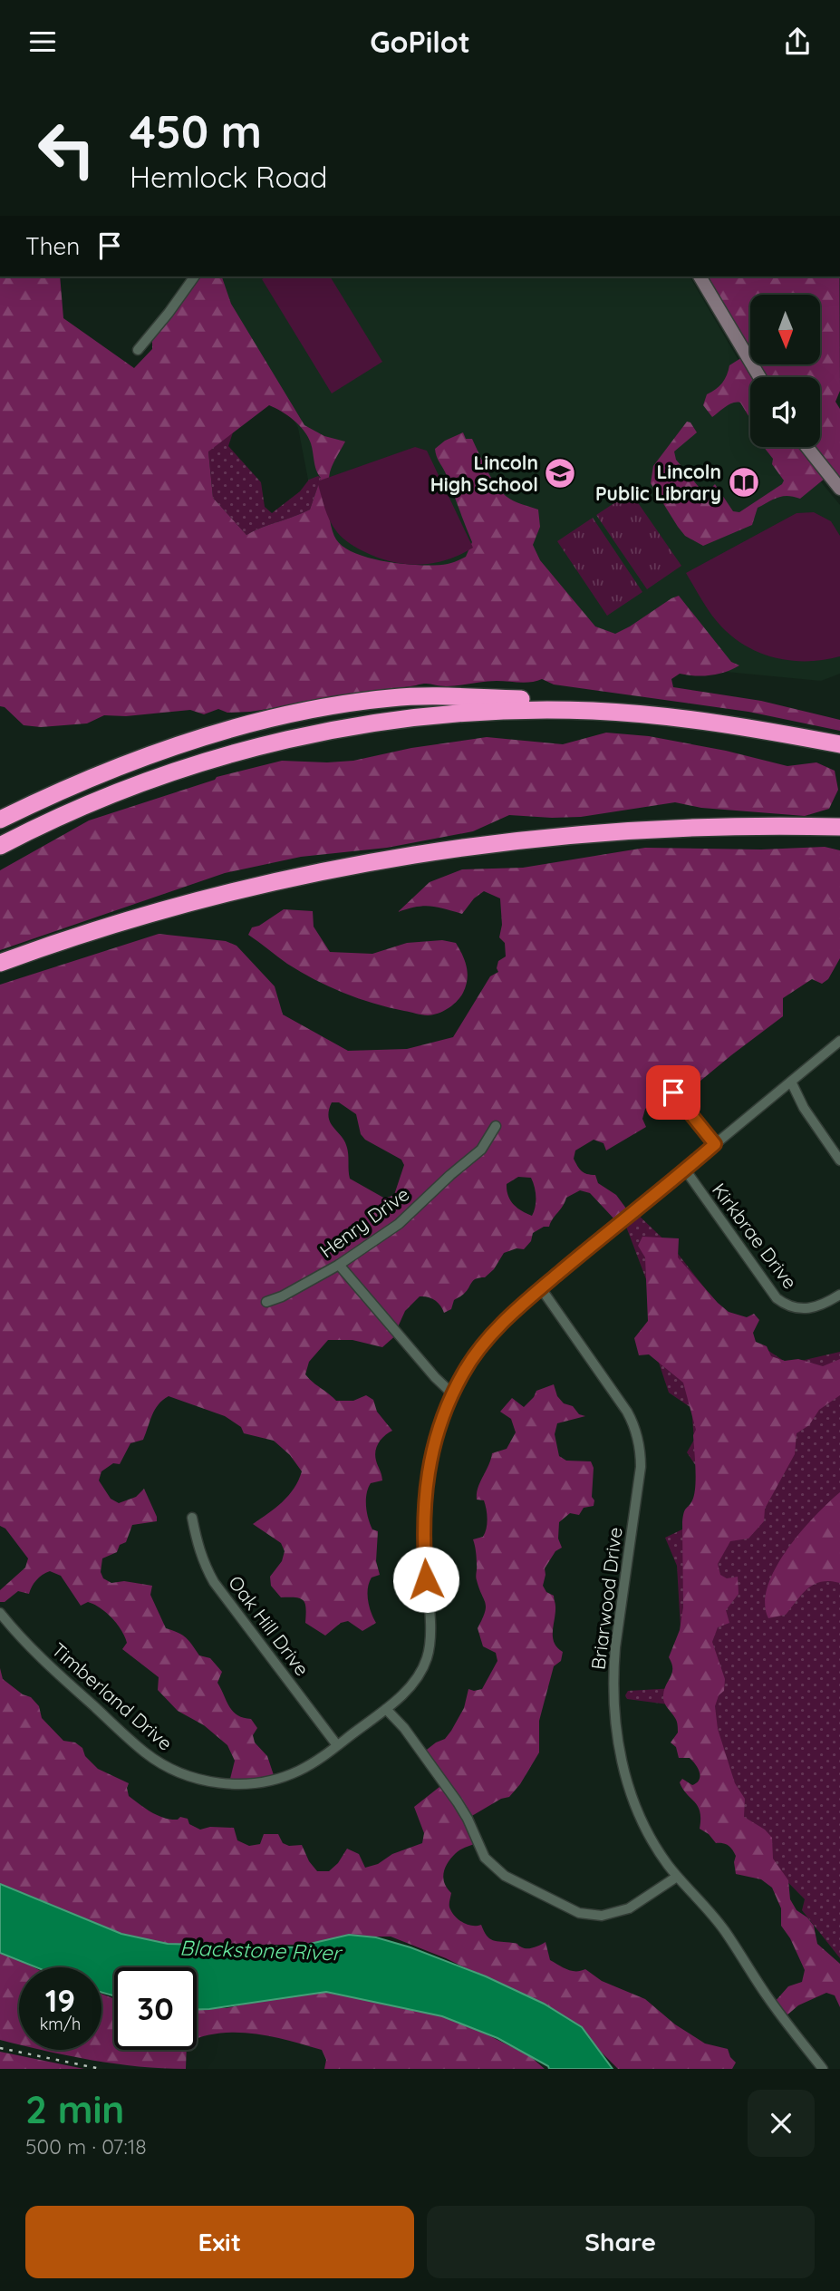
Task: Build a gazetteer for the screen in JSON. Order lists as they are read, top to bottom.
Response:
{
  "streets": {
    "street": [
      "Henry Drive",
      "Kirkbrae Drive",
      "Briarwood Drive",
      "Oak Hill Drive",
      "Timberland Drive"
    ]
  },
  "crossings": [
    ["Kirkbrae Drive", "Timberland Drive"],
    ["Briarwood Drive", "Timberland Drive"],
    ["Oak Hill Drive", "Timberland Drive"]
  ],
  "water": ["Blackstone River"],
  "places": {
    "school or university": ["Lincoln High School"],
    "library": ["Lincoln Public Library"]
  },
  "north": "bottom",
  "page": {
    "header": "GoPilot",
    "turn": ["450 m", "Hemlock Road"],
    "then": "Then",
    "speed": "19 km/h",
    "limit": "30",
    "heading": ["2 min", "500 m · 07:18"],
    "buttons": ["Exit", "Share"]
  }
}
